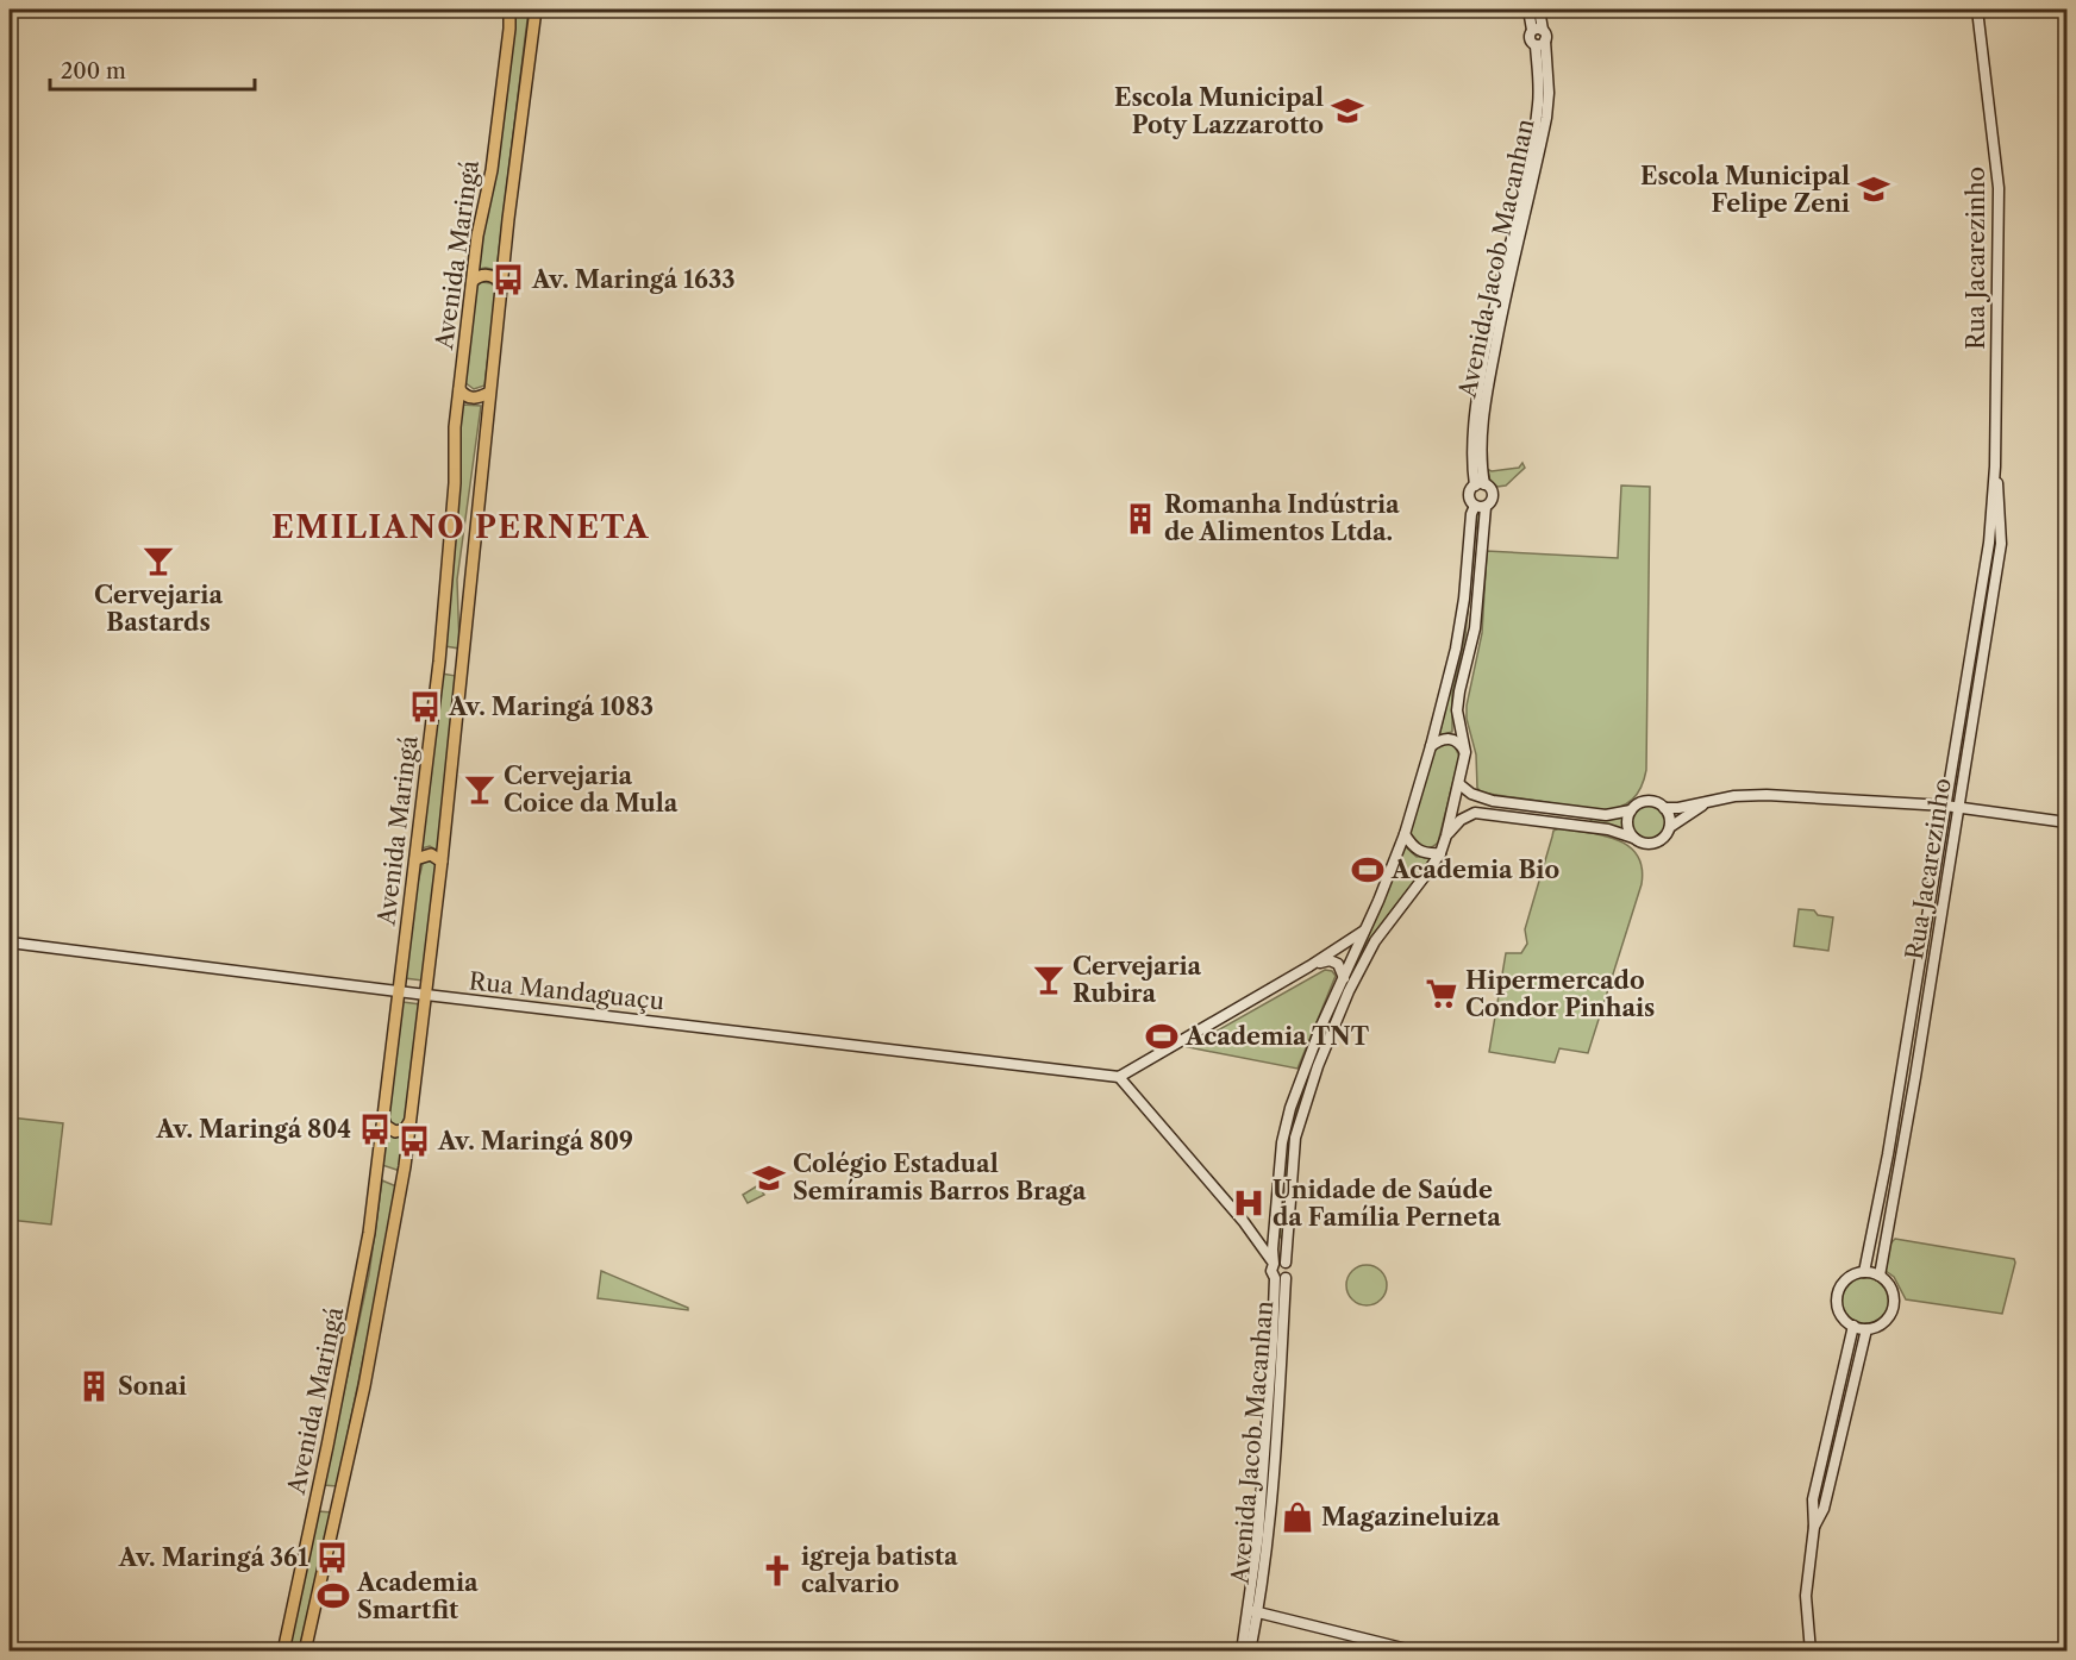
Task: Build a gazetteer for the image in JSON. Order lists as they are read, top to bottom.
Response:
{
  "streets": {
    "main road": ["Avenida Maringá"],
    "street": ["Avenida Jacob Macanhan", "Rua Jacarezinho", "Rua Mandaguaçu"]
  },
  "crossings": [
    ["Avenida Maringá", "Rua Mandaguaçu"]
  ],
  "districts": ["EMILIANO PERNETA"],
  "places": {
    "school or university": ["Escola Municipal Poty Lazzarotto", "Escola Municipal Felipe Zeni", "Colégio Estadual Semíramis Barros Braga"],
    "bus stop": [
      "Av. Maringá 1633",
      "Av. Maringá 1083",
      "Av. Maringá 804",
      "Av. Maringá 809",
      "Av. Maringá 361"
    ],
    "building": ["Romanha Indústria de Alimentos Ltda.", "Sonai"],
    "bar": ["Cervejaria Bastards", "Cervejaria Coice da Mula", "Cervejaria Rubira"],
    "sports": ["Academia Bio", "Academia TNT", "Academia Smartfit"],
    "supermarket": ["Hipermercado Condor Pinhais"],
    "hospital": ["Unidade de Saúde da Família Perneta"],
    "shop": ["Magazineluiza"],
    "church": ["igreja batista calvario"]
  },
  "scale_bar": "200 m"
}
